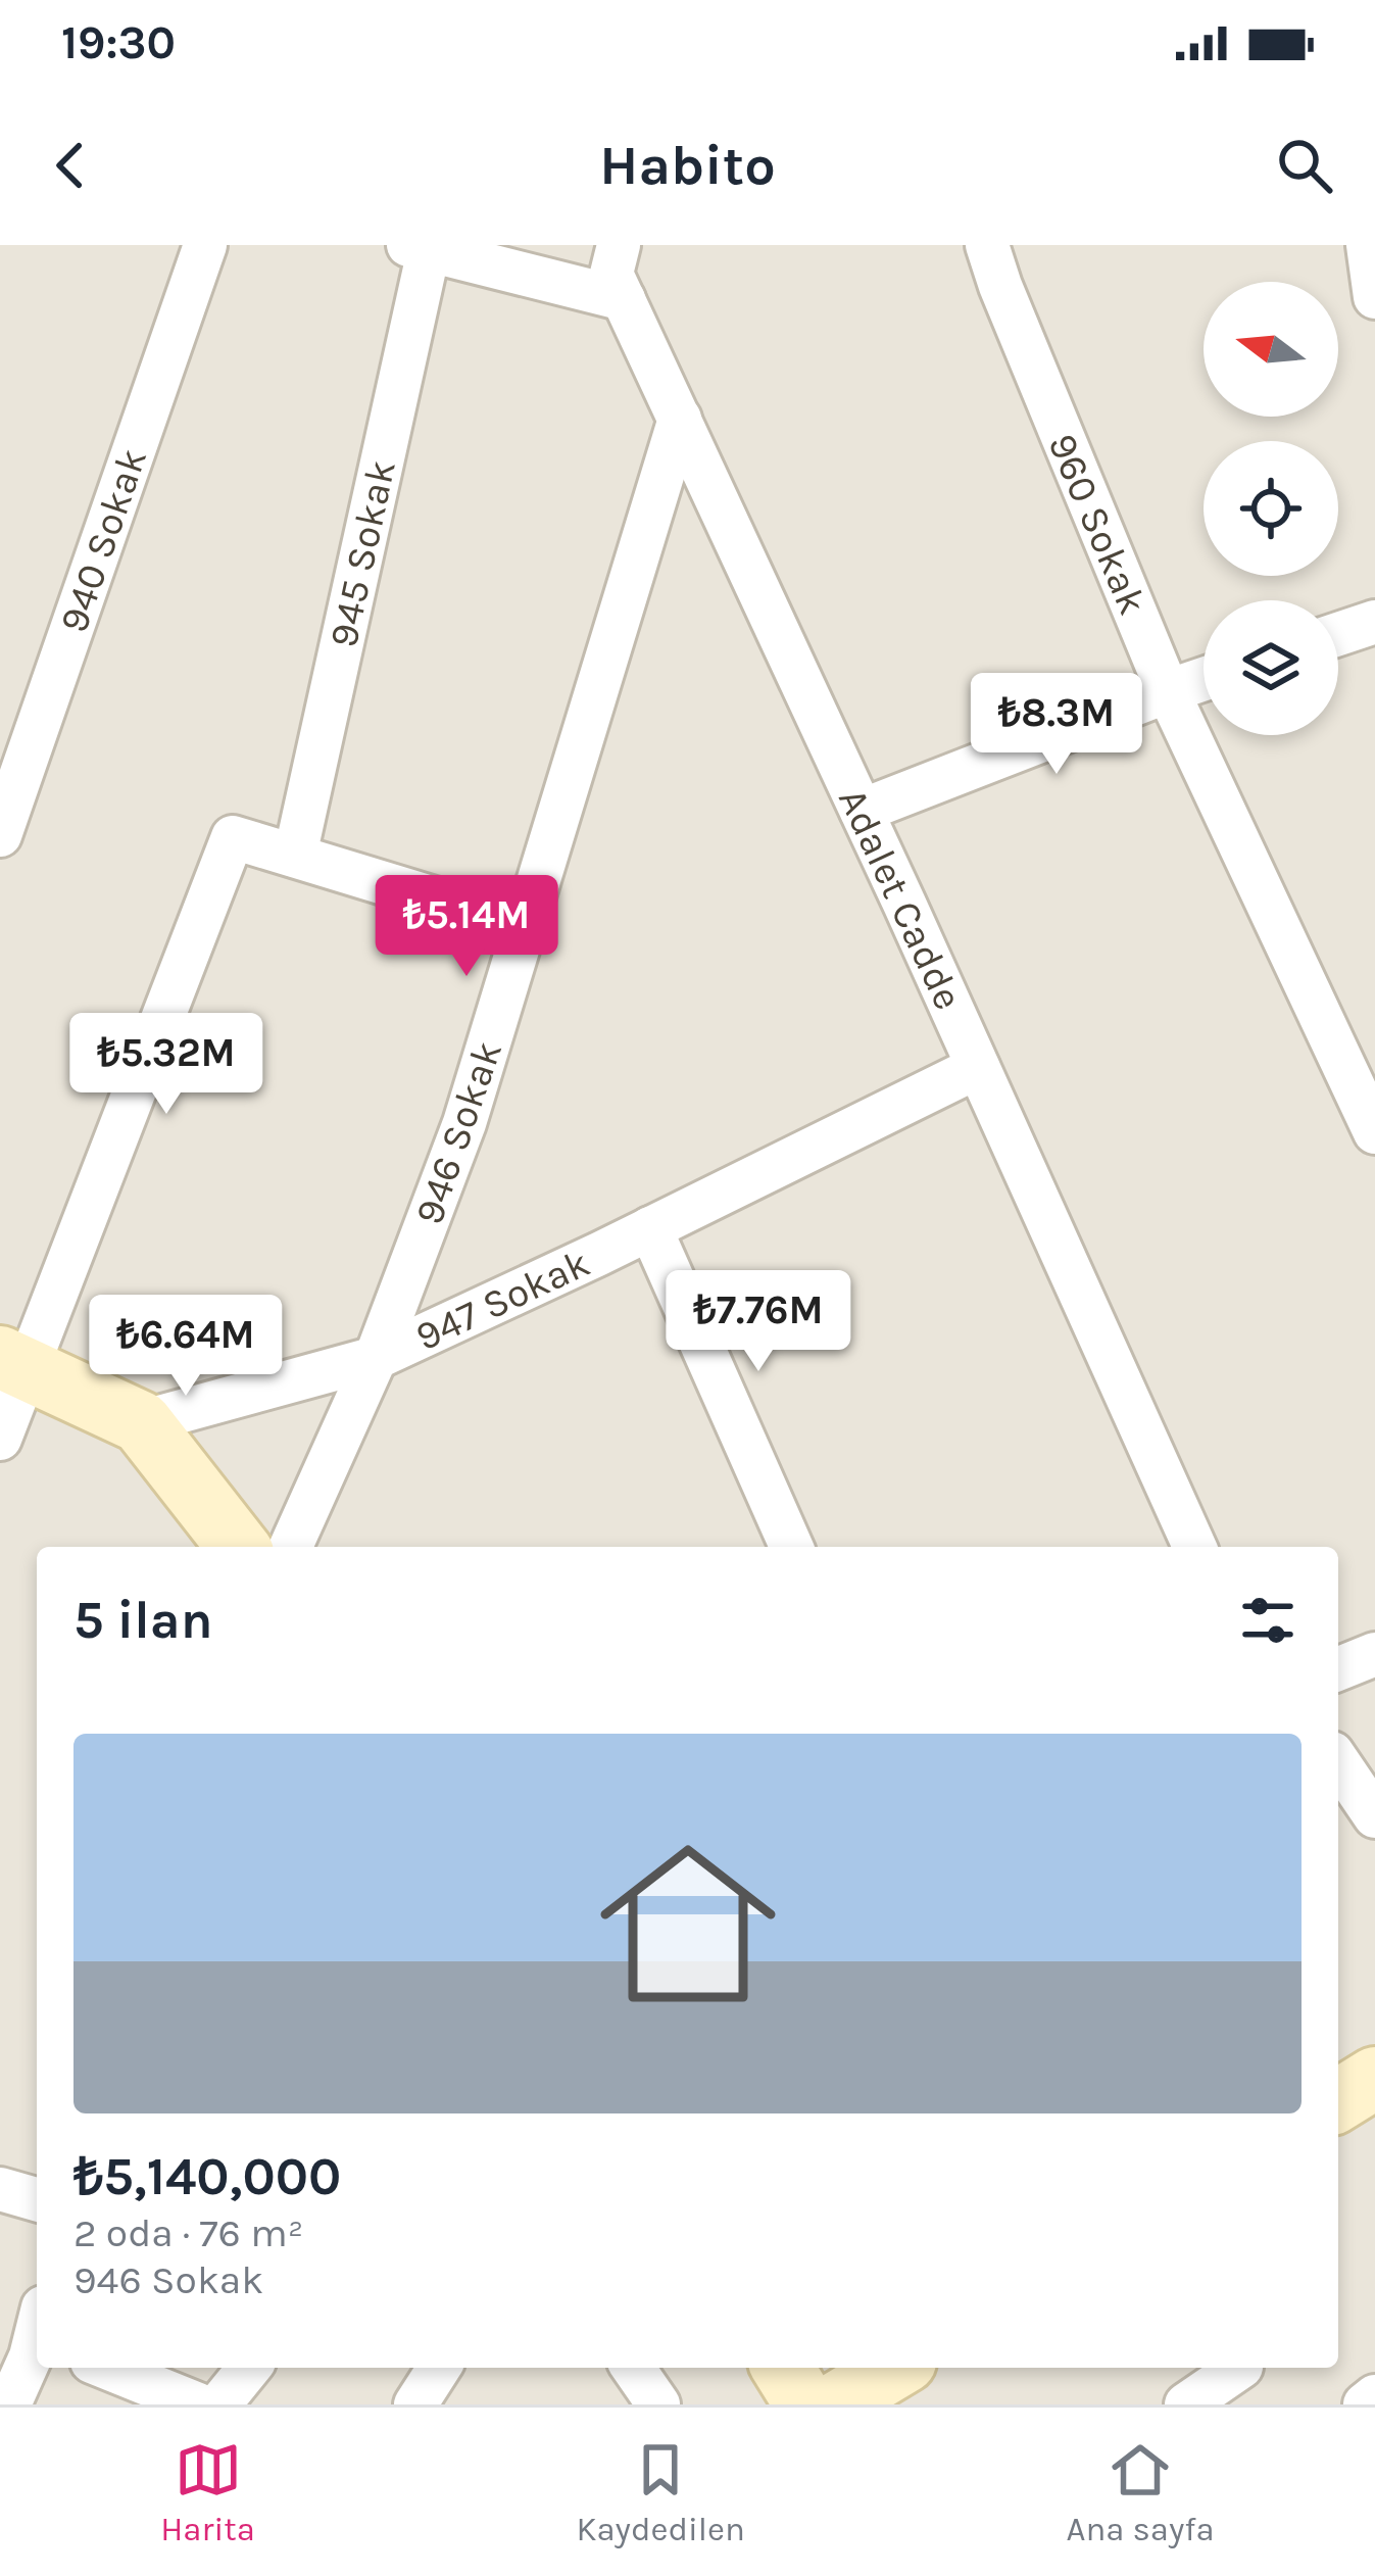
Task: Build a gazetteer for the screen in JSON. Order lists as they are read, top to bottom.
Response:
{
  "streets": {
    "street": [
      "960 Sokak",
      "940 Sokak",
      "945 Sokak",
      "Adalet Cadde",
      "946 Sokak",
      "947 Sokak"
    ]
  },
  "crossings": [
    ["Adalet Cadde", "946 Sokak"],
    ["Adalet Cadde", "947 Sokak"],
    ["946 Sokak", "947 Sokak"]
  ],
  "north": "left",
  "page": {
    "status": "19:30",
    "header": "Habito",
    "price": [
      "₺8.3M",
      "₺5.14M",
      "₺5.32M",
      "₺7.76M",
      "₺6.64M"
    ],
    "heading": "5 ilan",
    "list": [
      {
        "name": "₺5,140,000",
        "note": "2 oda · 76 m² · 946 Sokak"
      }
    ],
    "tabs": ["Harita", "Kaydedilen", "Ana sayfa"]
  }
}
